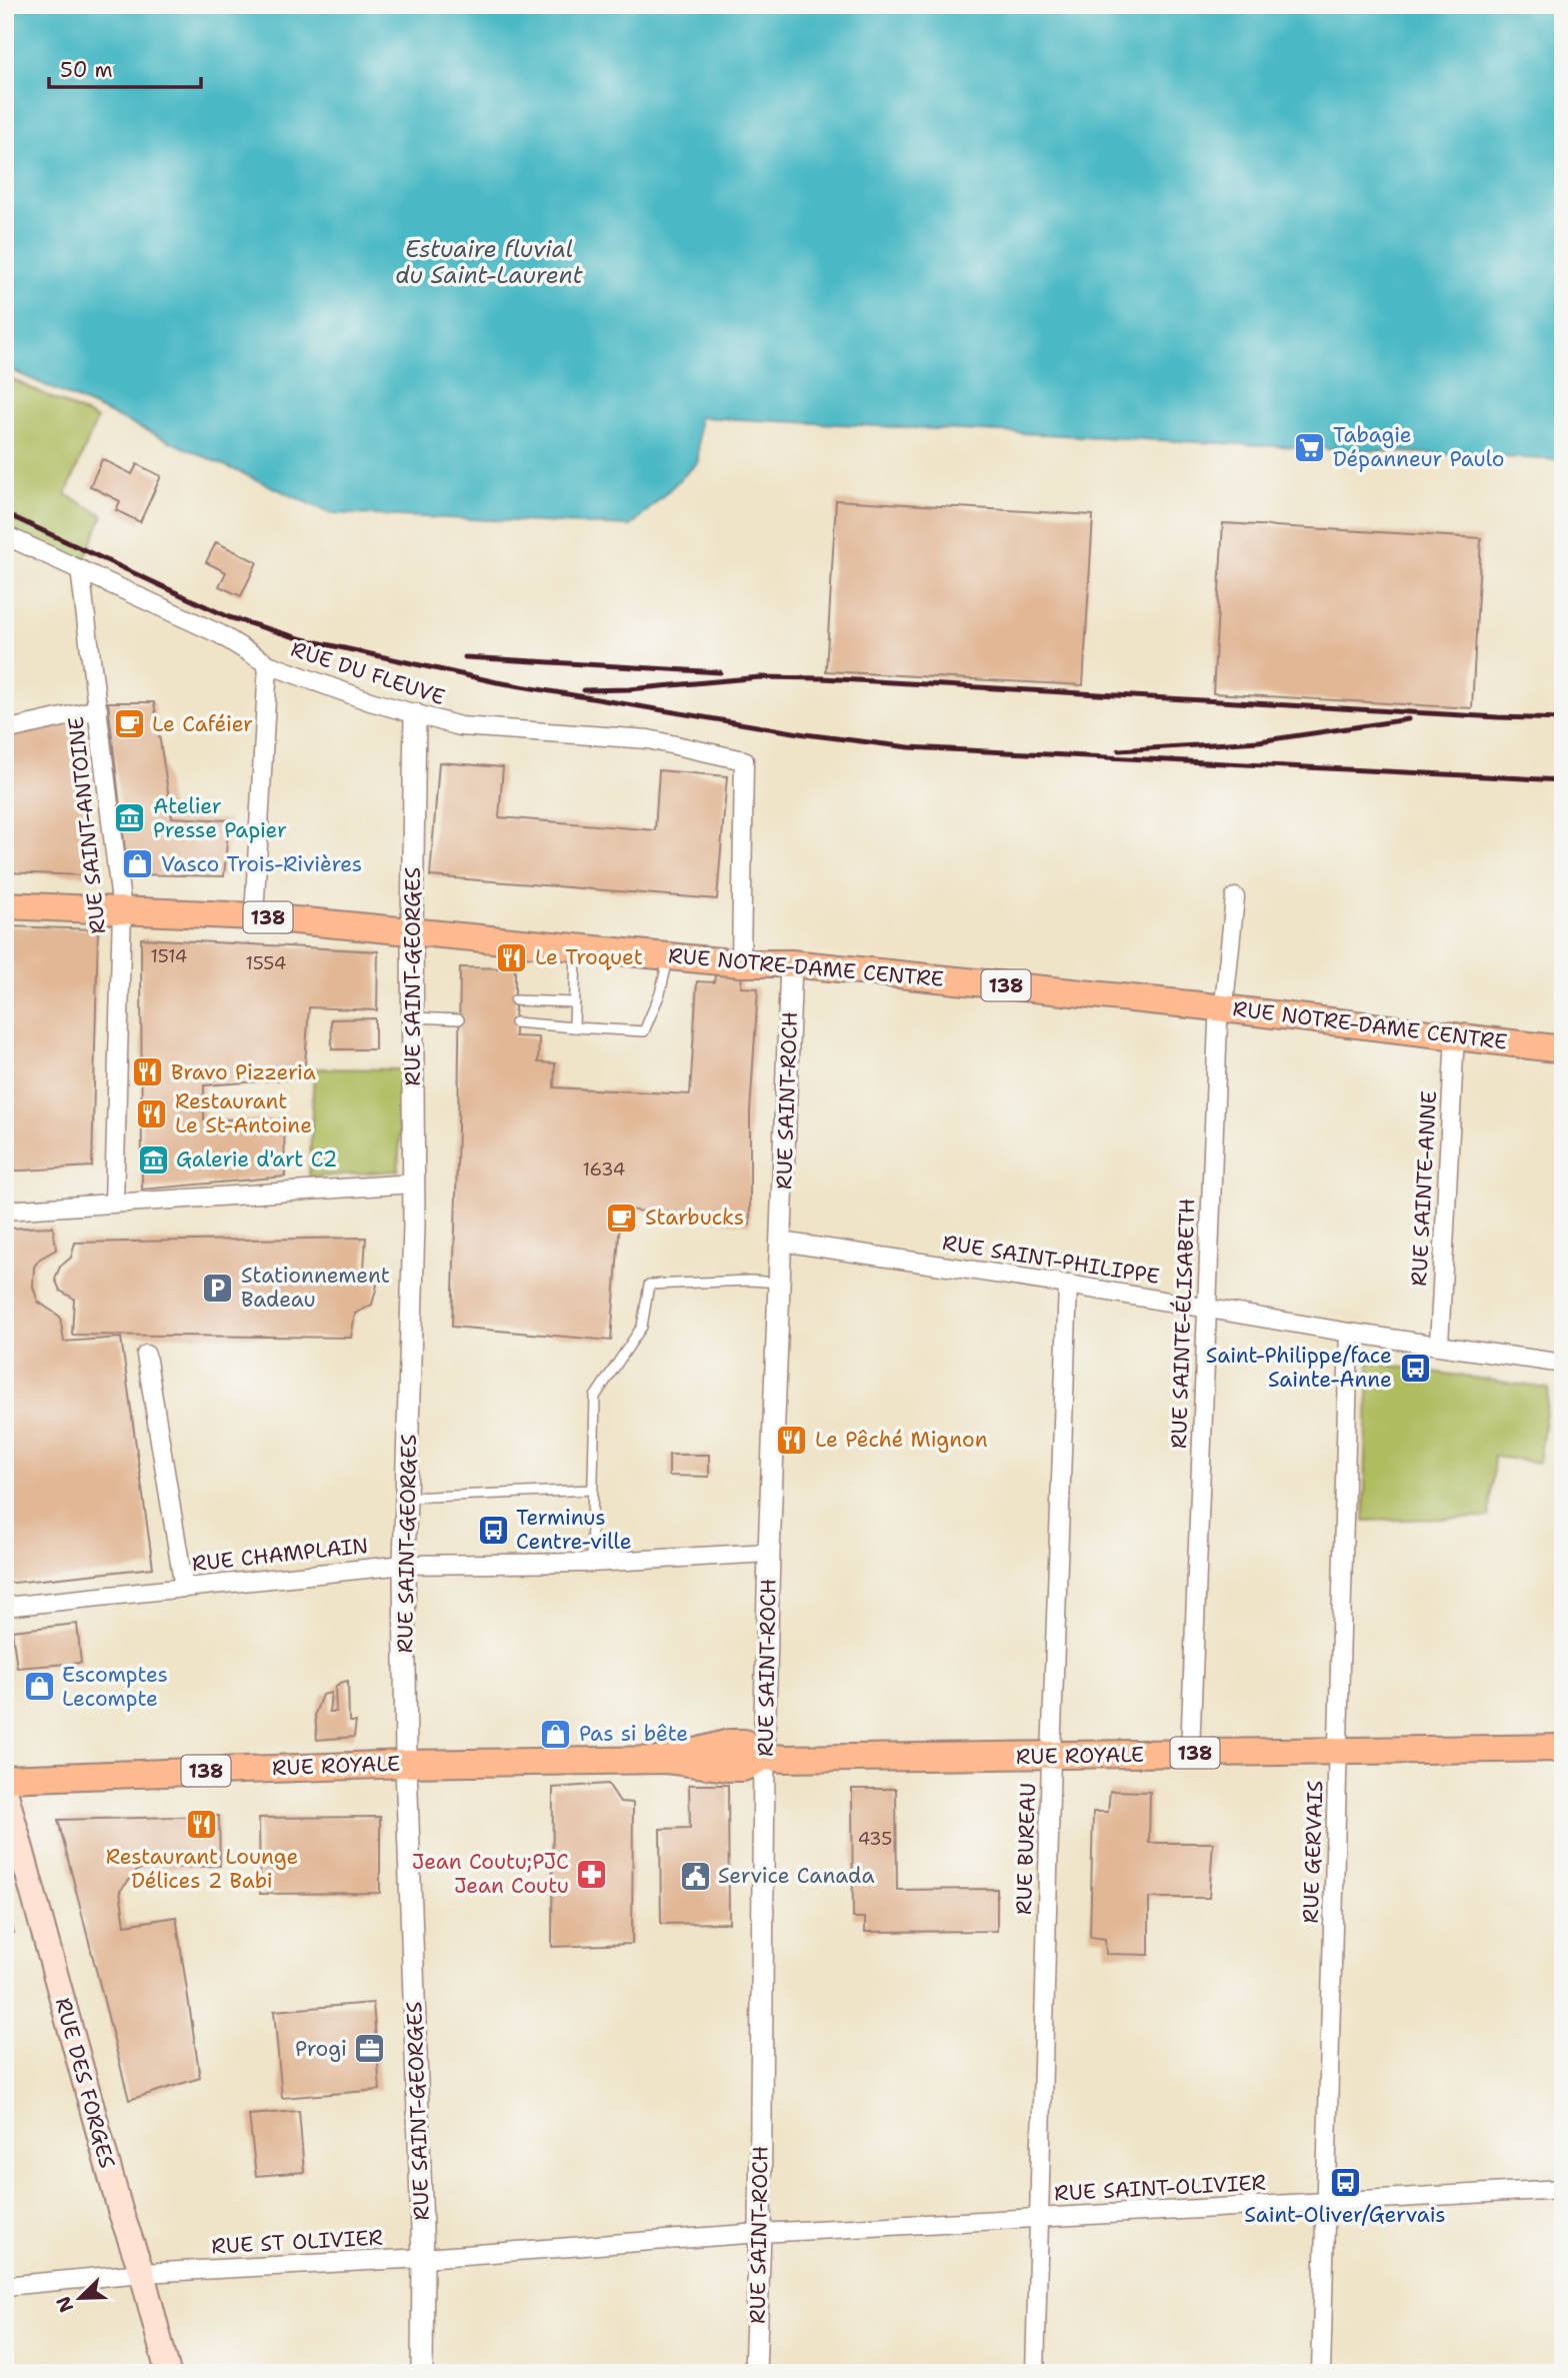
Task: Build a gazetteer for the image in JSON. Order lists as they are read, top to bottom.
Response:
{
  "streets": {
    "main road": [
      "138",
      "RUE NOTRE-DAME CENTRE",
      "RUE ROYALE",
      "RUE DES FORGES"
    ],
    "street": [
      "RUE DU FLEUVE",
      "RUE SAINT-ANTOINE",
      "RUE SAINT-GEORGES",
      "RUE SAINT-ROCH",
      "RUE SAINTE-ANNE",
      "RUE SAINT-PHILIPPE",
      "RUE SAINTE-ÉLISABETH",
      "RUE CHAMPLAIN",
      "RUE BUREAU",
      "RUE GERVAIS",
      "RUE SAINT-OLIVIER",
      "RUE ST OLIVIER"
    ]
  },
  "crossings": [
    ["RUE DU FLEUVE", "RUE SAINT-ANTOINE"],
    ["RUE DU FLEUVE", "RUE NOTRE-DAME CENTRE"],
    ["RUE DU FLEUVE", "RUE SAINT-GEORGES"],
    ["RUE SAINT-ANTOINE", "RUE NOTRE-DAME CENTRE"],
    ["RUE NOTRE-DAME CENTRE", "RUE SAINT-GEORGES"],
    ["RUE NOTRE-DAME CENTRE", "RUE SAINT-ROCH"],
    ["RUE NOTRE-DAME CENTRE", "RUE SAINTE-ANNE"],
    ["RUE NOTRE-DAME CENTRE", "RUE SAINTE-ÉLISABETH"],
    ["RUE SAINT-GEORGES", "RUE CHAMPLAIN"],
    ["RUE SAINT-GEORGES", "RUE ROYALE"],
    ["RUE SAINT-GEORGES", "RUE ST OLIVIER"],
    ["RUE SAINT-ROCH", "RUE SAINT-PHILIPPE"],
    ["RUE SAINT-ROCH", "RUE CHAMPLAIN"],
    ["RUE SAINT-ROCH", "RUE ROYALE"],
    ["RUE SAINT-ROCH", "RUE SAINT-OLIVIER"],
    ["RUE SAINT-ROCH", "RUE ST OLIVIER"],
    ["RUE SAINTE-ANNE", "RUE SAINT-PHILIPPE"],
    ["RUE SAINT-PHILIPPE", "RUE SAINTE-ÉLISABETH"],
    ["RUE SAINT-PHILIPPE", "RUE BUREAU"],
    ["RUE SAINT-PHILIPPE", "RUE GERVAIS"],
    ["RUE SAINTE-ÉLISABETH", "RUE ROYALE"],
    ["RUE ROYALE", "RUE BUREAU"],
    ["RUE ROYALE", "RUE GERVAIS"],
    ["RUE BUREAU", "RUE SAINT-OLIVIER"],
    ["RUE GERVAIS", "RUE SAINT-OLIVIER"],
    ["RUE DES FORGES", "RUE ST OLIVIER"],
    ["RUE SAINT-OLIVIER", "RUE ST OLIVIER"]
  ],
  "water": ["Estuaire fluvial du Saint-Laurent"],
  "places": {
    "supermarket": ["Tabagie Dépanneur Paulo"],
    "cafe": ["Le Caféier", "Starbucks"],
    "museum": ["Atelier Presse Papier", "Galerie d'art C2"],
    "shop": ["Vasco Trois-Rivières", "Escomptes Lecompte", "Pas si bête"],
    "restaurant": [
      "Le Troquet",
      "Bravo Pizzeria",
      "Restaurant Le St-Antoine",
      "Le Pêché Mignon",
      "Restaurant Lounge Délices 2 Babi"
    ],
    "parking": ["Stationnement Badeau"],
    "bus stop": ["Saint-Philippe/face Sainte-Anne", "Terminus Centre-ville", "Saint-Oliver/Gervais"],
    "pharmacy": ["Jean Coutu;PJC Jean Coutu"],
    "public building": ["Service Canada"],
    "office": ["Progi"]
  },
  "house_numbers": [
    "1514",
    "1554",
    "1634",
    "435"
  ],
  "scale_bar": "50 m",
  "north": "bottom left"
}
